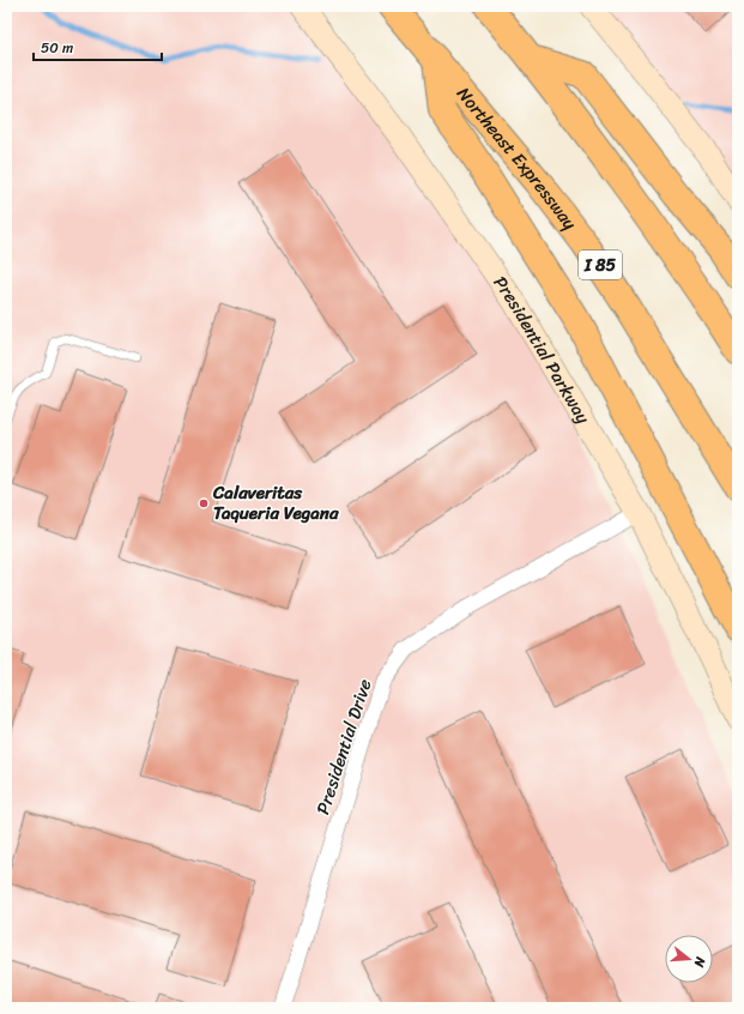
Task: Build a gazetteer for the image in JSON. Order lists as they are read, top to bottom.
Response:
{
  "streets": {
    "highway": ["Northeast Expressway", "I 85"],
    "street": ["Presidential Parkway", "Presidential Drive"]
  },
  "crossings": [
    ["Presidential Parkway", "Presidential Drive"]
  ],
  "places": ["Calaveritas Taqueria Vegana"],
  "scale_bar": "50 m",
  "north": "right"
}
